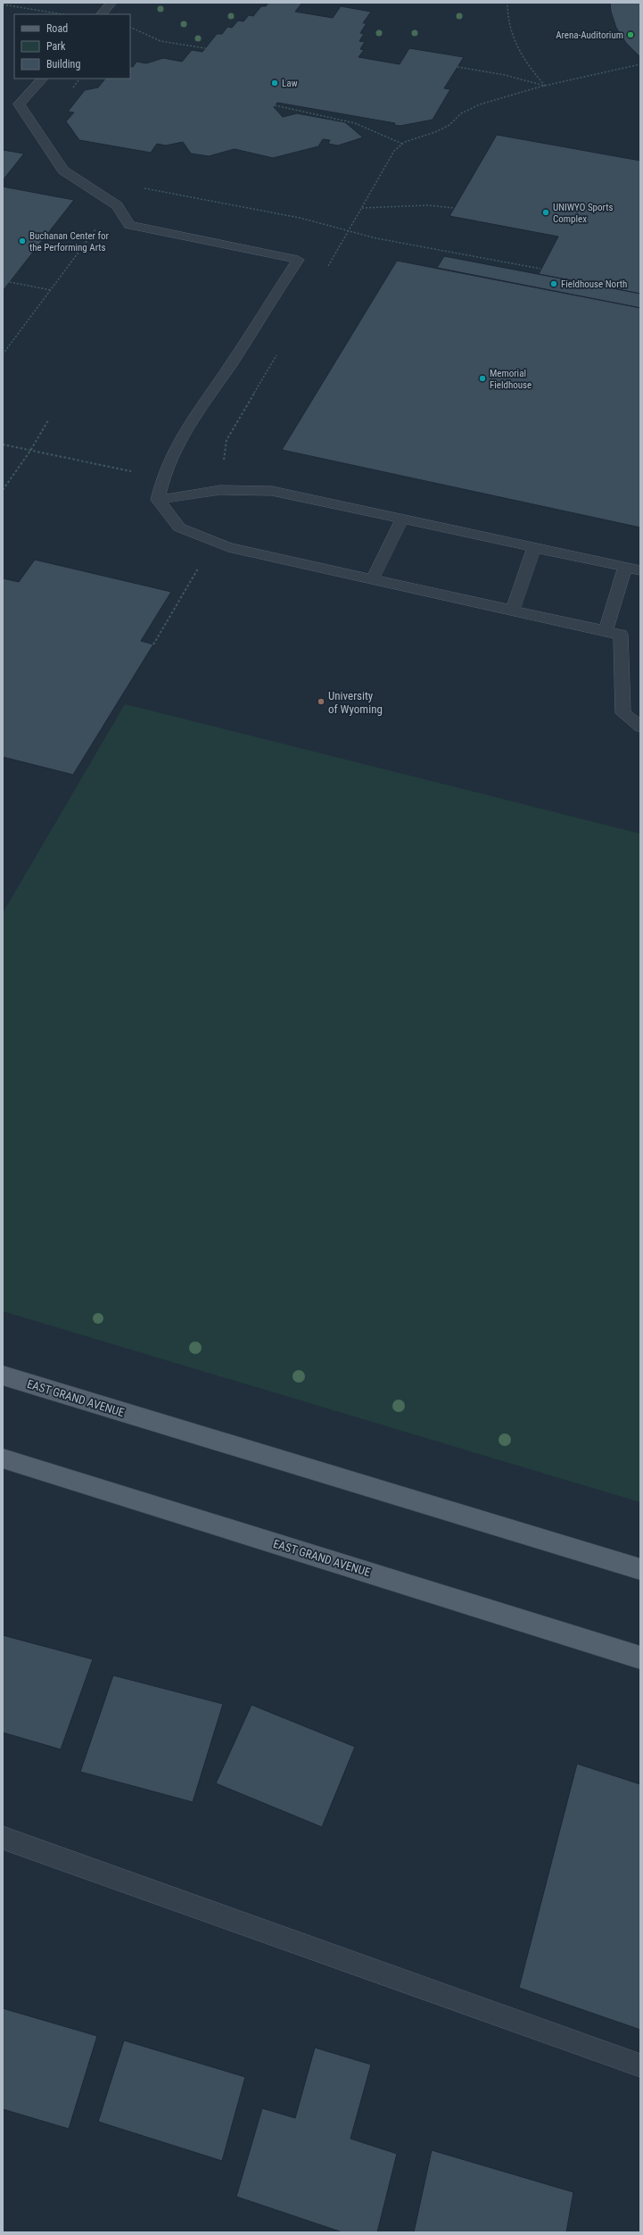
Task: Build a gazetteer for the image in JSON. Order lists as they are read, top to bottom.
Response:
{
  "streets": {
    "main road": ["EAST GRAND AVENUE"]
  },
  "places": [
    "Arena-Auditorium",
    "Law",
    "UNIWYO Sports Complex",
    "Buchanan Center for the Performing Arts",
    "Fieldhouse North",
    "Memorial Fieldhouse",
    "University of Wyoming"
  ],
  "legend": ["Road", "Park", "Building"]
}
